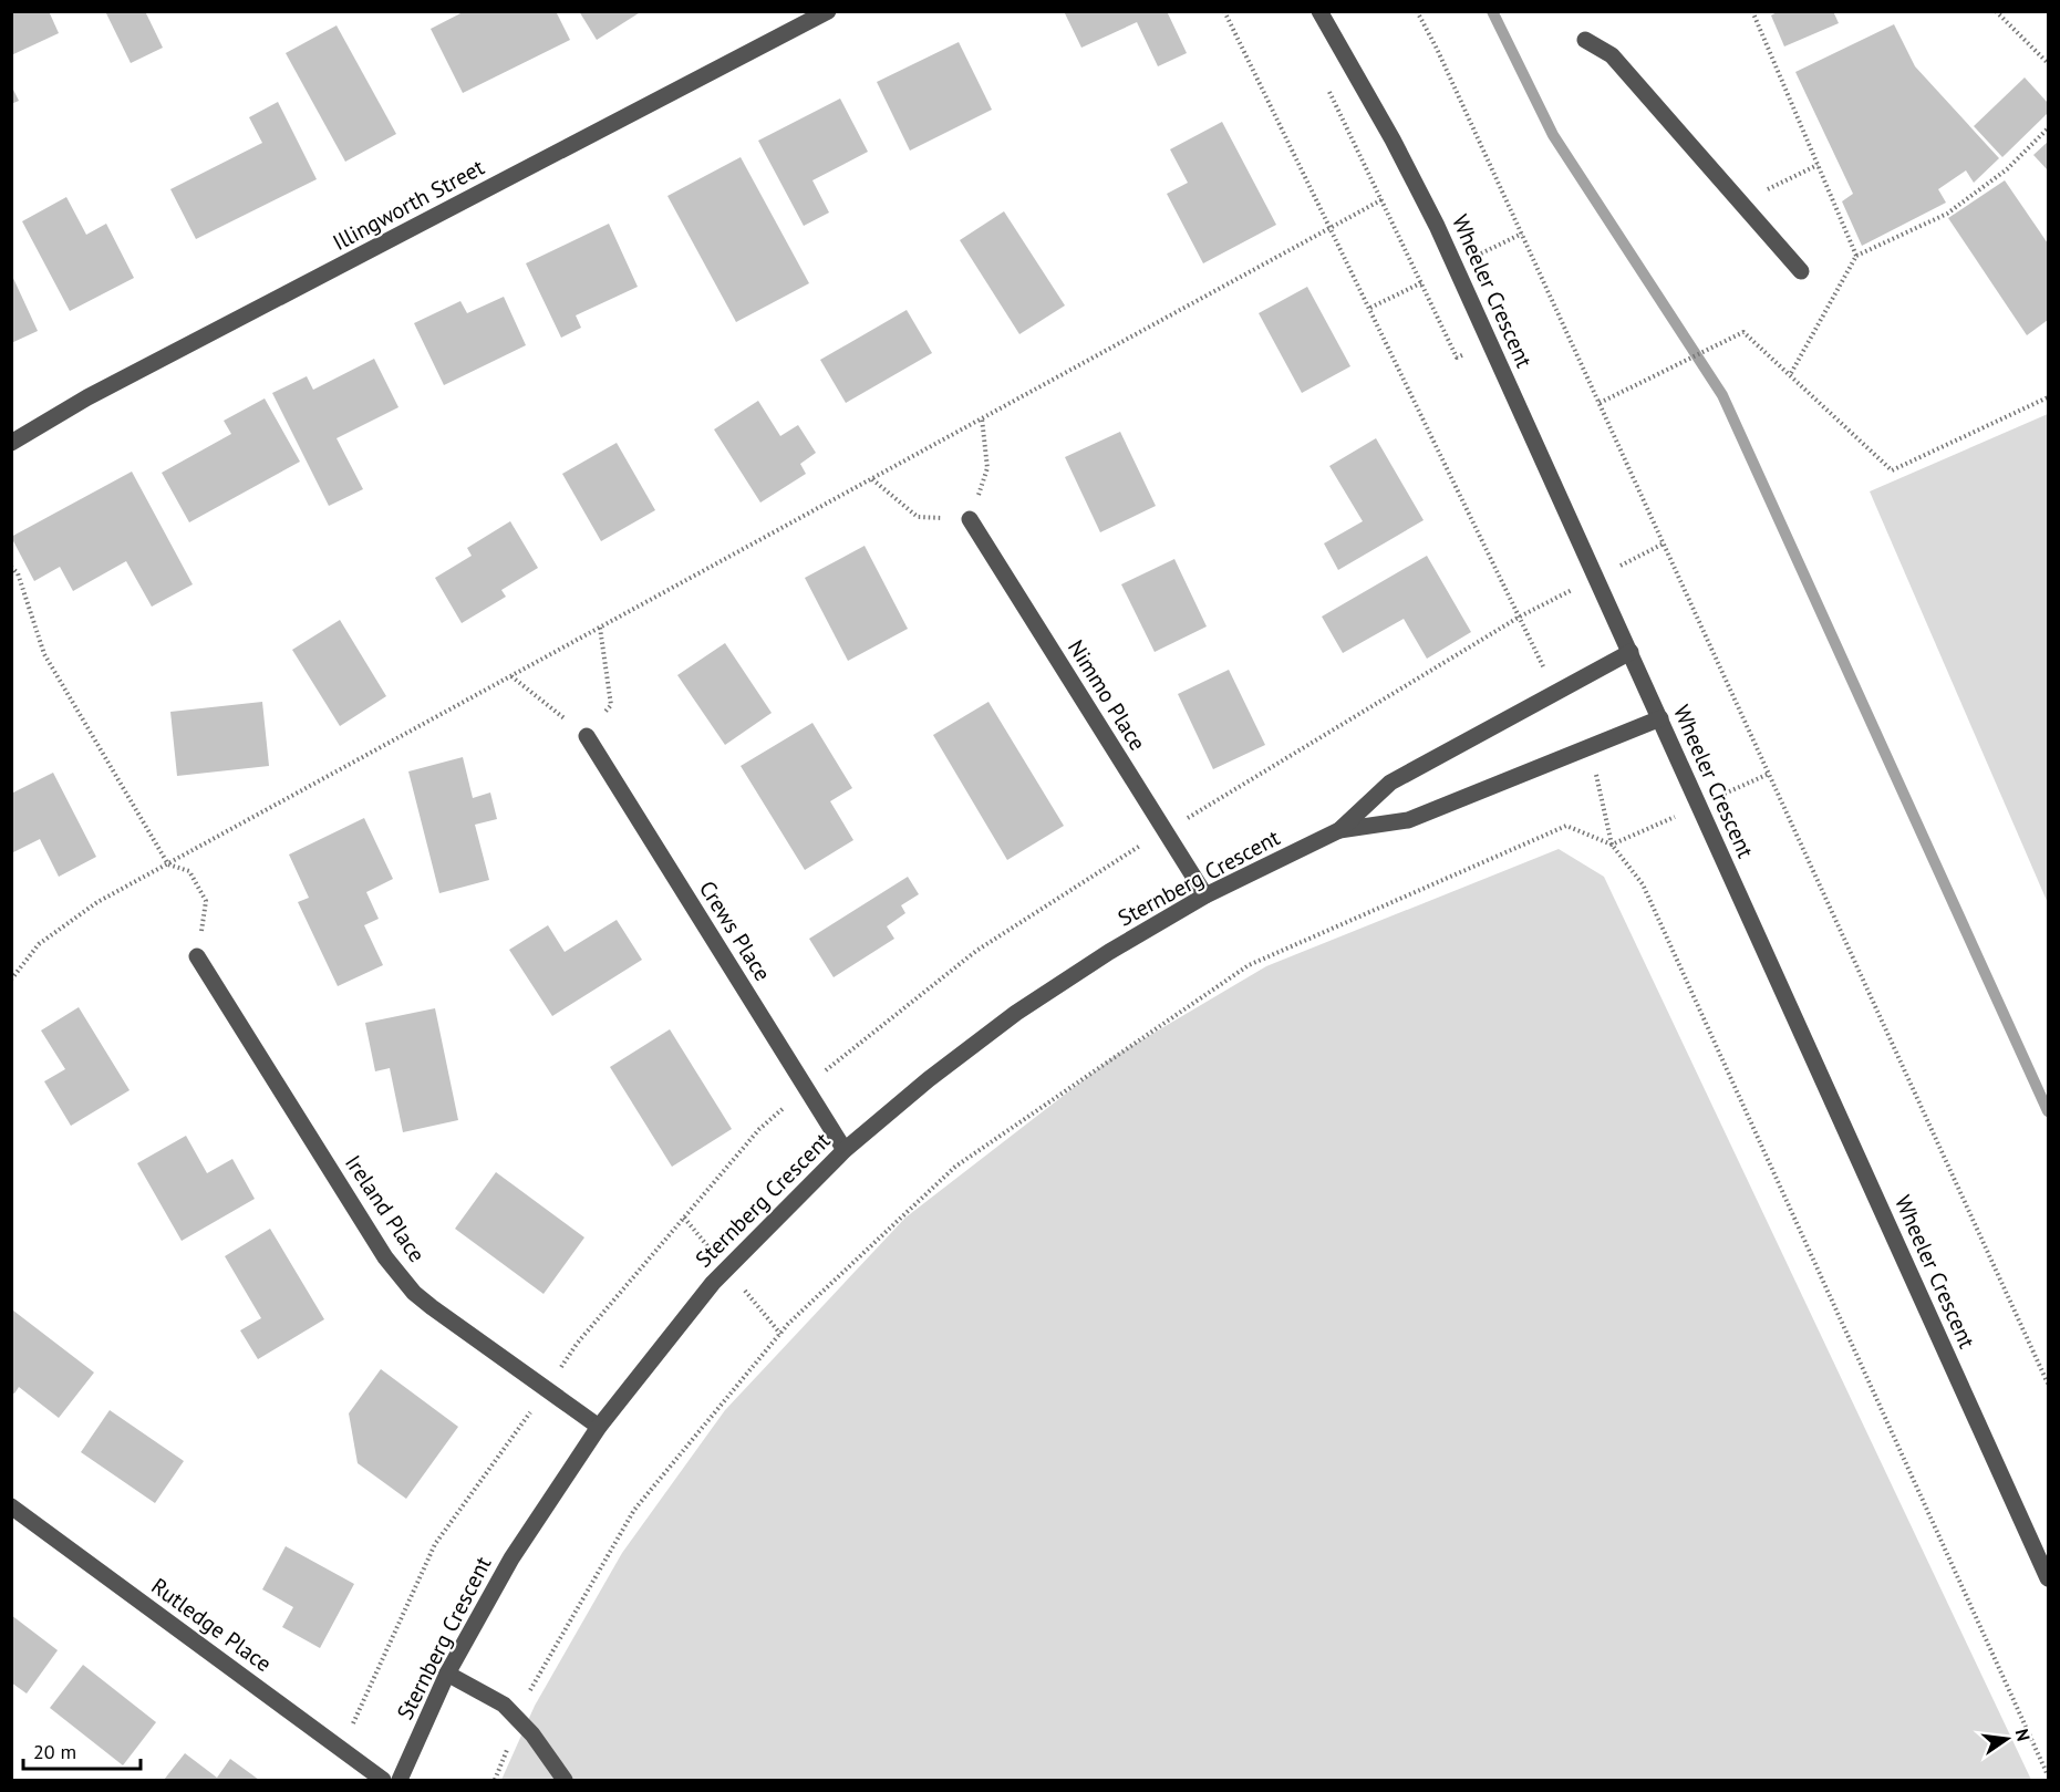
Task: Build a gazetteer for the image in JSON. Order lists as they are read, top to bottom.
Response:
{
  "streets": {
    "street": [
      "Illingworth Street",
      "Wheeler Crescent",
      "Nimmo Place",
      "Sternberg Crescent",
      "Crews Place",
      "Ireland Place",
      "Rutledge Place"
    ]
  },
  "crossings": [
    ["Wheeler Crescent", "Sternberg Crescent"],
    ["Nimmo Place", "Sternberg Crescent"],
    ["Sternberg Crescent", "Crews Place"],
    ["Sternberg Crescent", "Ireland Place"]
  ],
  "scale_bar": "20 m",
  "north": "right"
}
